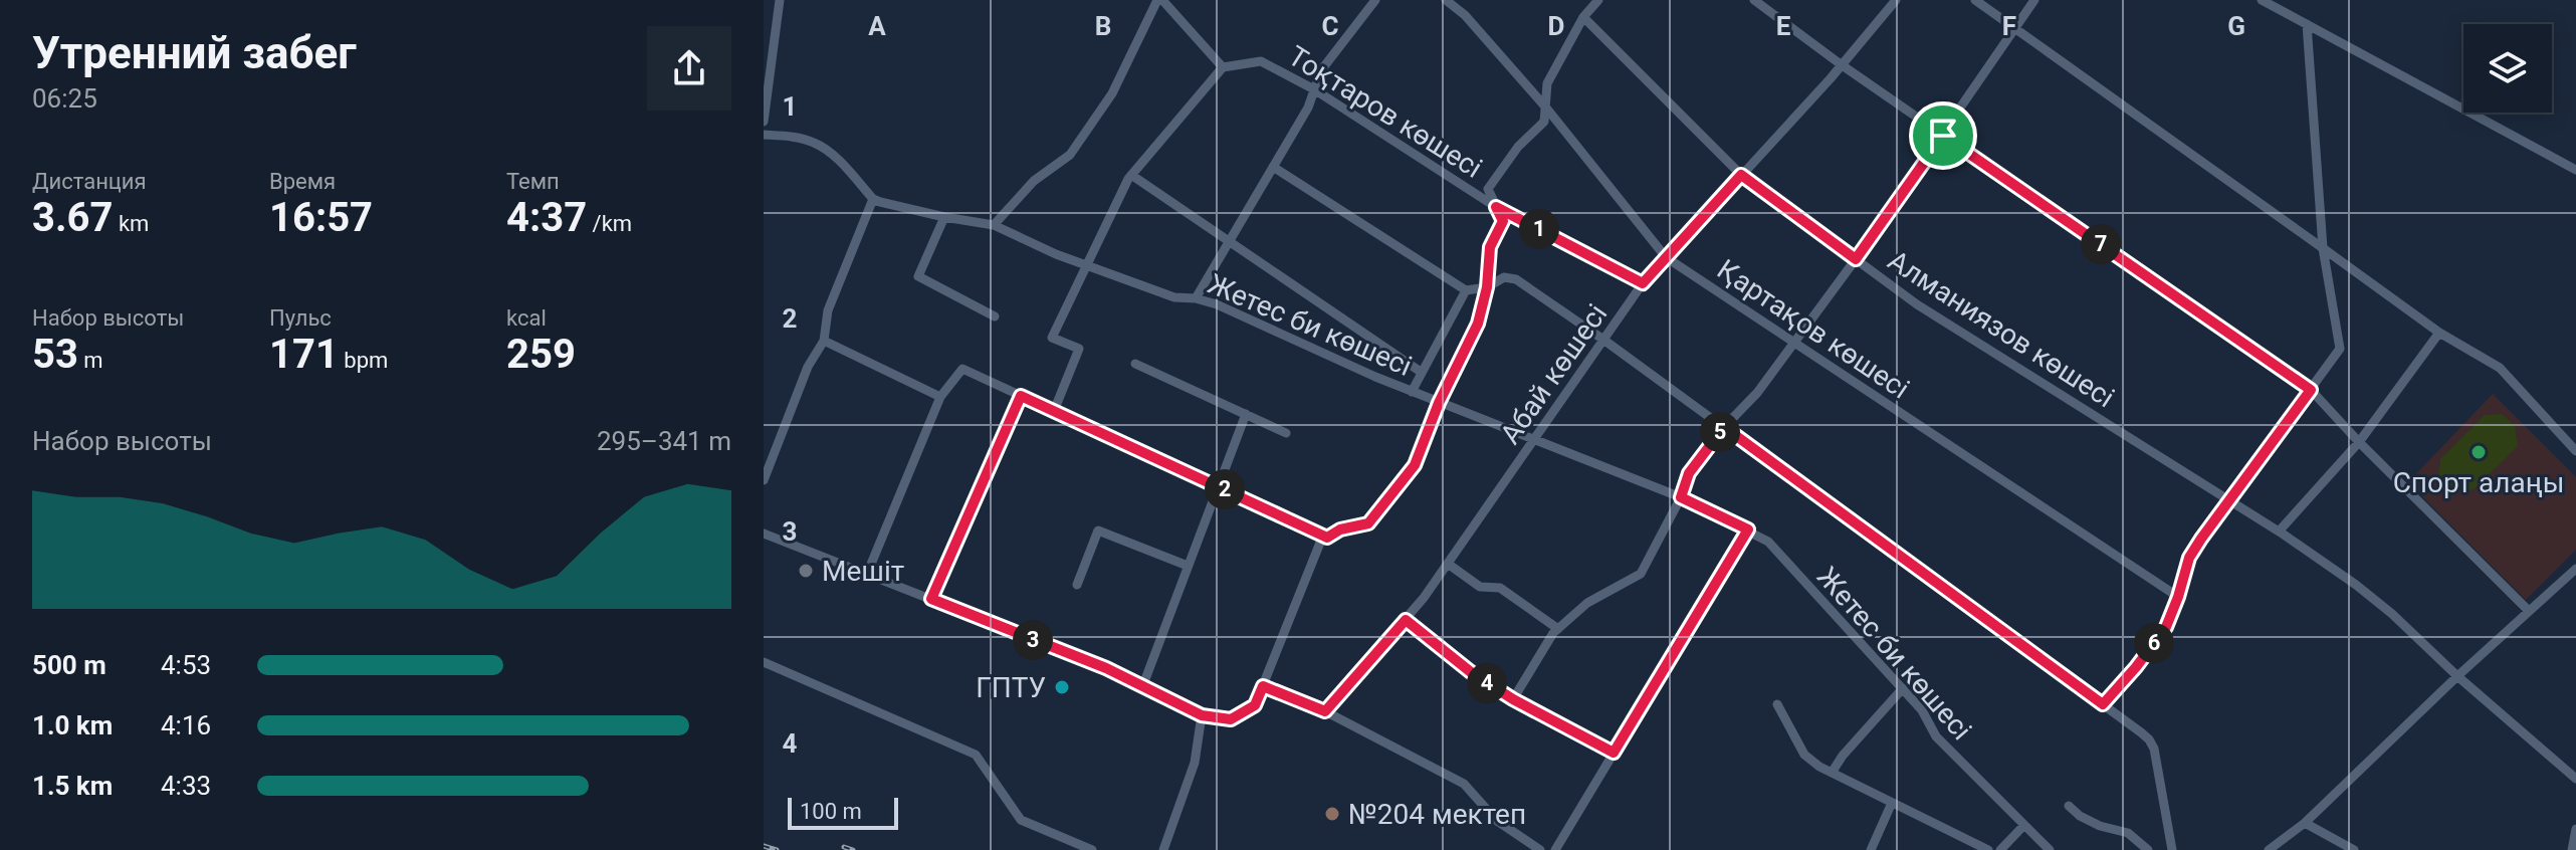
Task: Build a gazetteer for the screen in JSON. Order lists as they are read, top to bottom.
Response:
{
  "streets": {
    "street": [
      "Тоқтаров көшесі",
      "Жетес би көшесі",
      "Қартақов көшесі",
      "Алманиязов көшесі",
      "Абай көшесі"
    ]
  },
  "crossings": [
    ["Тоқтаров көшесі", "Абай көшесі"],
    ["Жетес би көшесі", "Абай көшесі"],
    ["Қартақов көшесі", "Абай көшесі"],
    ["Алманиязов көшесі", "Абай көшесі"]
  ],
  "places": [
    "Спорт алаңы",
    "Мешіт",
    "ГПТУ",
    "№204 мектеп"
  ],
  "scale_bar": "100 m",
  "page": {
    "heading": ["Утренний забег", "06:25"],
    "stats": [
      ["Дистанция", "3.67 km"],
      ["Время", "16:57"],
      ["Темп", "4:37 /km"],
      ["Набор высоты", "53 m"],
      ["Пульс", "171 bpm"],
      ["kcal", "259"]
    ],
    "pins": [
      "1",
      "7",
      "5",
      "2",
      "3",
      "6",
      "4"
    ],
    "chart": ["Набор высоты", "295–341 m"],
    "list": [
      {
        "name": "500 m",
        "note": "4:53"
      },
      {
        "name": "1.0 km",
        "note": "4:16"
      },
      {
        "name": "1.5 km",
        "note": "4:33"
      }
    ],
    "scale": "100 m"
  },
  "grid": {
    "columns": [
      "A",
      "B",
      "C",
      "D",
      "E",
      "F",
      "G"
    ],
    "rows": [
      "1",
      "2",
      "3",
      "4"
    ]
  }
}
